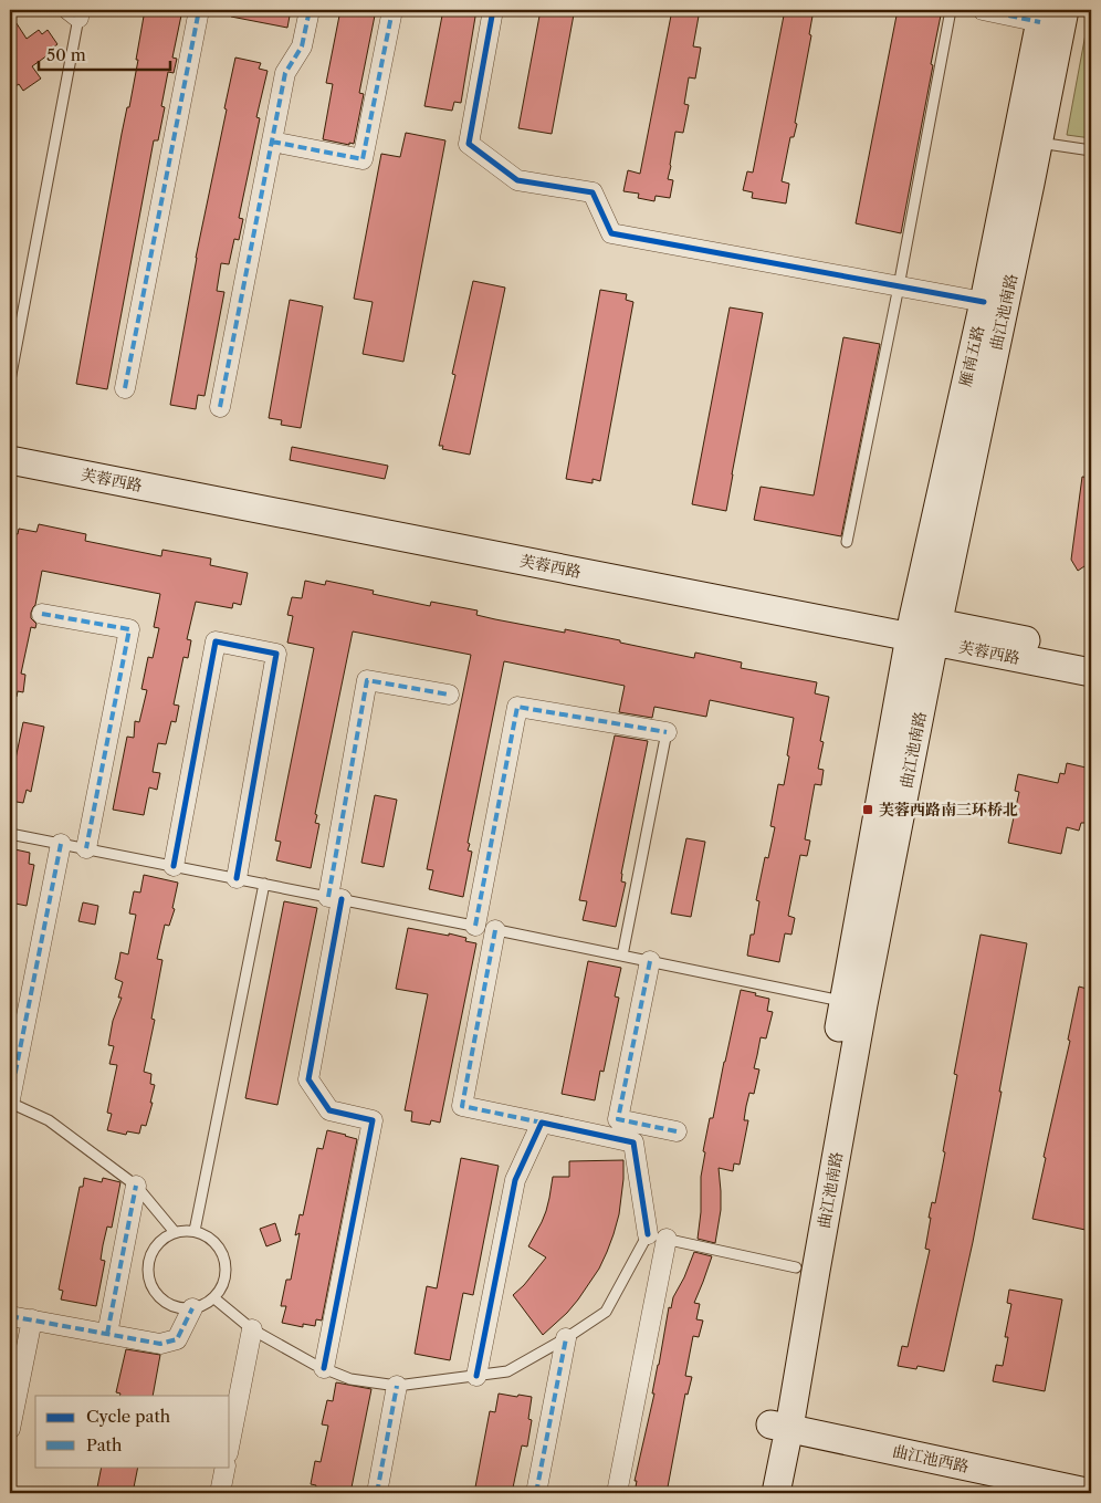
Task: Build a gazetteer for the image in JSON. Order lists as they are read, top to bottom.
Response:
{
  "streets": {
    "main road": [
      "曲江池南路",
      "雁南五路",
      "芙蓉西路",
      "曲江池西路"
    ]
  },
  "crossings": [
    ["曲江池南路", "雁南五路"],
    ["曲江池南路", "芙蓉西路"],
    ["曲江池南路", "曲江池西路"],
    ["雁南五路", "芙蓉西路"]
  ],
  "places": {
    "transit": ["芙蓉西路南三环桥北"]
  },
  "legend": ["Cycle path", "Path"],
  "scale_bar": "50 m"
}
